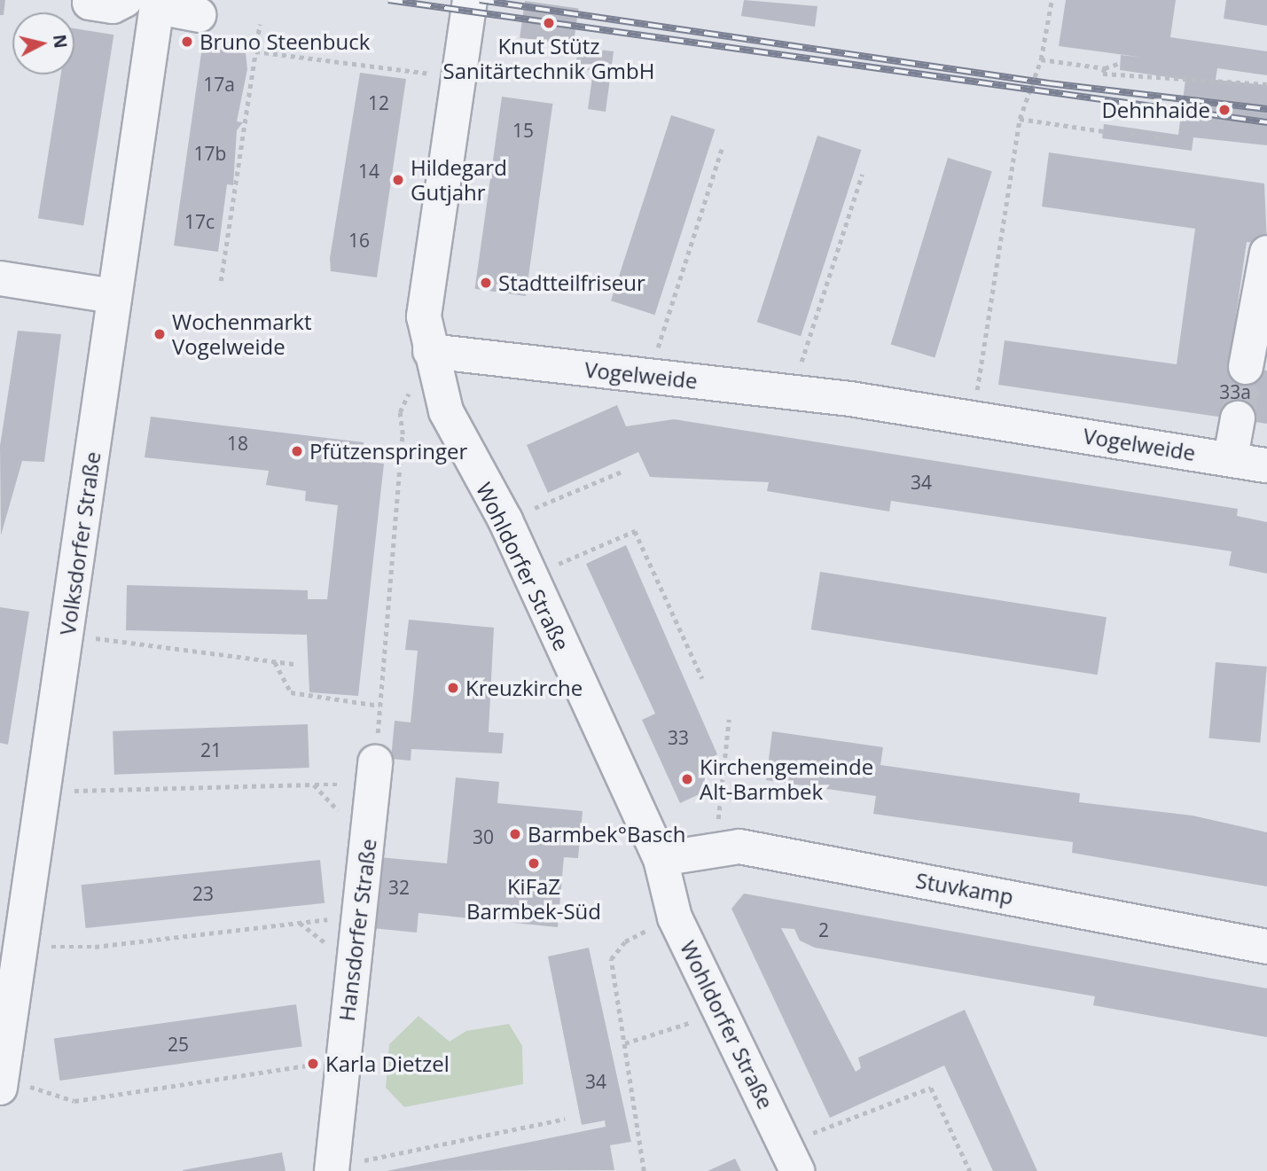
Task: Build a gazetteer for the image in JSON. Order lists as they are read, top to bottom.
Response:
{
  "streets": {
    "street": [
      "Vogelweide",
      "Volksdorfer Straße",
      "Wohldorfer Straße",
      "Stuvkamp",
      "Hansdorfer Straße"
    ]
  },
  "crossings": [
    ["Vogelweide", "Wohldorfer Straße"],
    ["Wohldorfer Straße", "Stuvkamp"]
  ],
  "places": [
    "Knut Stütz Sanitärtechnik GmbH",
    "Bruno Steenbuck",
    "Dehnhaide",
    "Hildegard Gutjahr",
    "Stadtteilfriseur",
    "Wochenmarkt Vogelweide",
    "Pfützenspringer",
    "Kreuzkirche",
    "Kirchengemeinde Alt-Barmbek",
    "Barmbek°Basch",
    "KiFaZ Barmbek-Süd",
    "Karla Dietzel"
  ],
  "house_numbers": [
    "17a",
    "12",
    "15",
    "17b",
    "14",
    "17c",
    "16",
    "33a",
    "18",
    "34",
    "33",
    "21",
    "30",
    "32",
    "23",
    "2",
    "25",
    "34"
  ],
  "north": "right"
}
